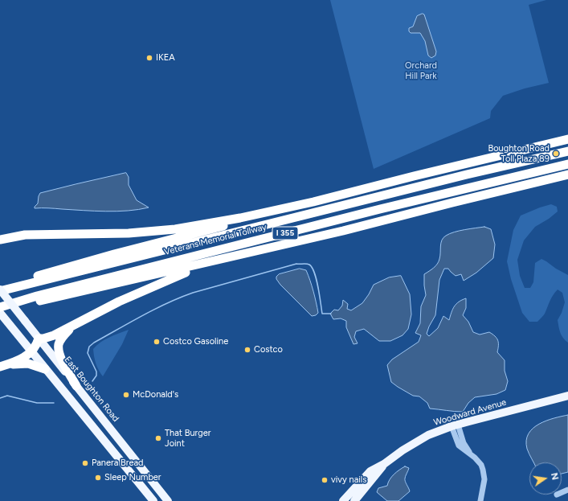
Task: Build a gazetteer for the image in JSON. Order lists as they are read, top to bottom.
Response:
{
  "streets": {
    "highway": ["I 355", "Veterans Memorial Tollway"],
    "main road": ["East Boughton Road", "Woodward Avenue"]
  },
  "crossings": [
    ["Veterans Memorial Tollway", "East Boughton Road"]
  ],
  "parks": ["Orchard Hill Park"],
  "places": [
    "IKEA",
    "Boughton Road Toll Plaza 89",
    "Costco Gasoline",
    "Costco",
    "McDonald's",
    "That Burger Joint",
    "Panera Bread",
    "Sleep Number",
    "vivy nails"
  ],
  "north": "right"
}
